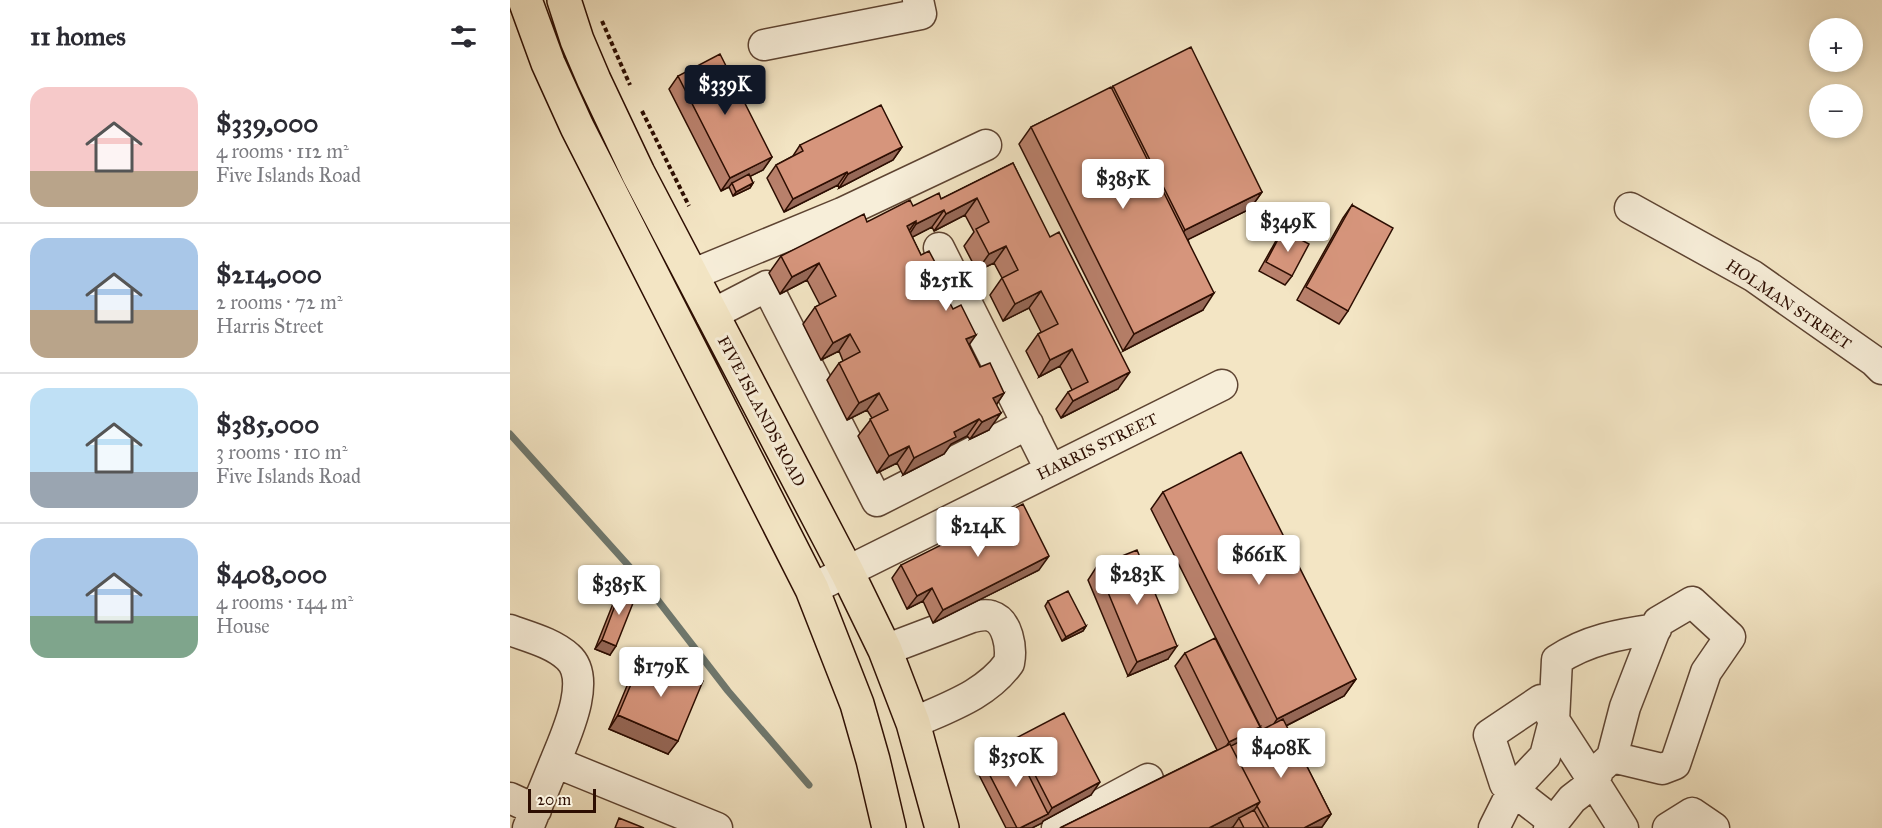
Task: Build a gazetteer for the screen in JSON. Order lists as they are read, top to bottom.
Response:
{
  "streets": {
    "main road": ["FIVE ISLANDS ROAD"],
    "street": ["HOLMAN STREET", "HARRIS STREET"]
  },
  "crossings": [
    ["FIVE ISLANDS ROAD", "HARRIS STREET"]
  ],
  "scale_bar": "20 m",
  "page": {
    "heading": "11 homes",
    "map_buttons": ["+", "−"],
    "price": [
      "$339K",
      "$385K",
      "$349K",
      "$251K",
      "$214K",
      "$661K",
      "$283K",
      "$385K",
      "$179K",
      "$408K",
      "$350K"
    ],
    "list": [
      {
        "name": "$339,000",
        "note": "4 rooms · 112 m² · Five Islands Road"
      },
      {
        "name": "$214,000",
        "note": "2 rooms · 72 m² · Harris Street"
      },
      {
        "name": "$385,000",
        "note": "3 rooms · 110 m² · Five Islands Road"
      },
      {
        "name": "$408,000",
        "note": "4 rooms · 144 m² · House"
      }
    ],
    "scale": "20 m"
  }
}
